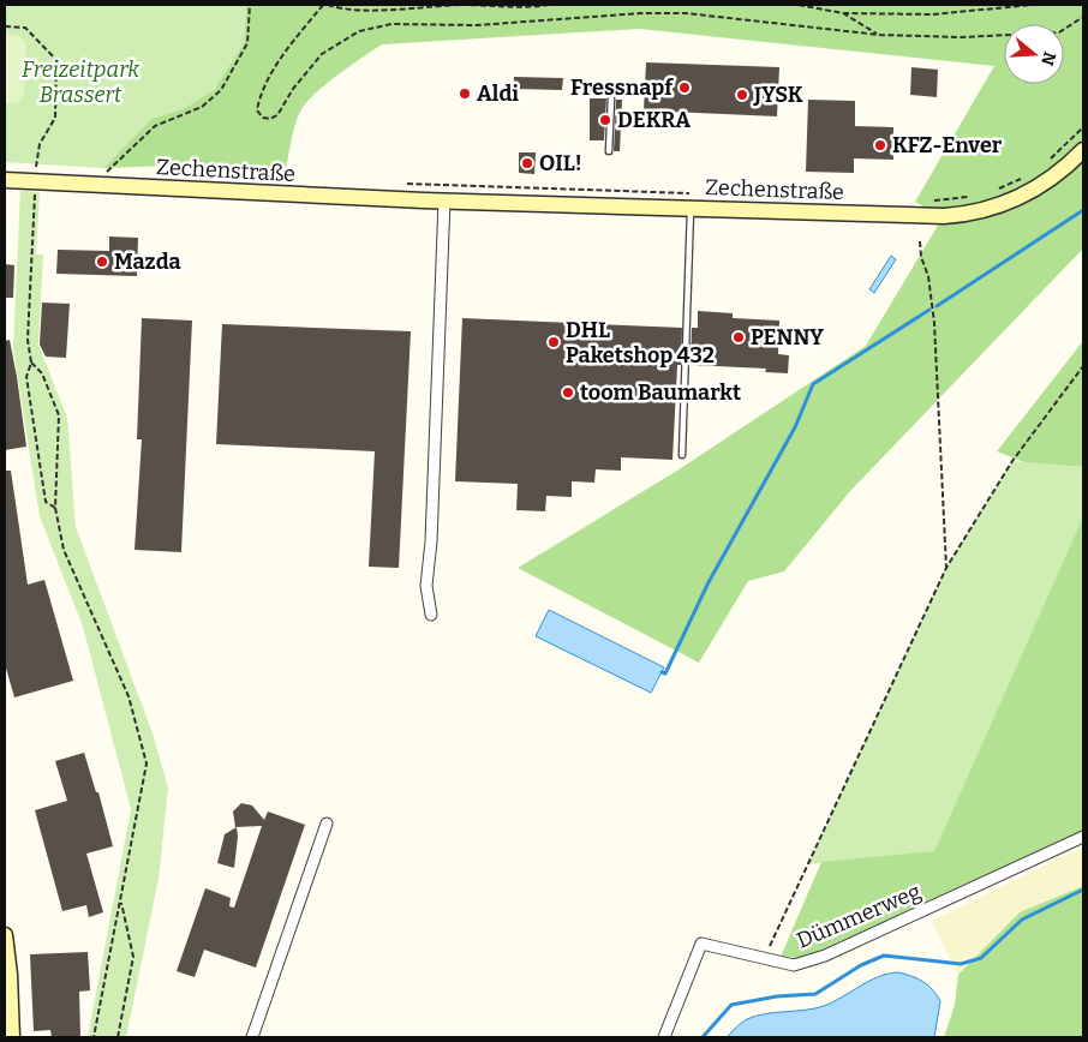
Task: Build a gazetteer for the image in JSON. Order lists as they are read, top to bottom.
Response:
{
  "streets": {
    "street": ["Zechenstraße", "Dümmerweg"]
  },
  "parks": ["Freizeitpark Brassert"],
  "places": [
    "Fressnapf",
    "Aldi",
    "JYSK",
    "DEKRA",
    "KFZ-Enver",
    "OIL!",
    "Mazda",
    "PENNY",
    "DHL Paketshop 432",
    "toom Baumarkt"
  ],
  "north": "right"
}
